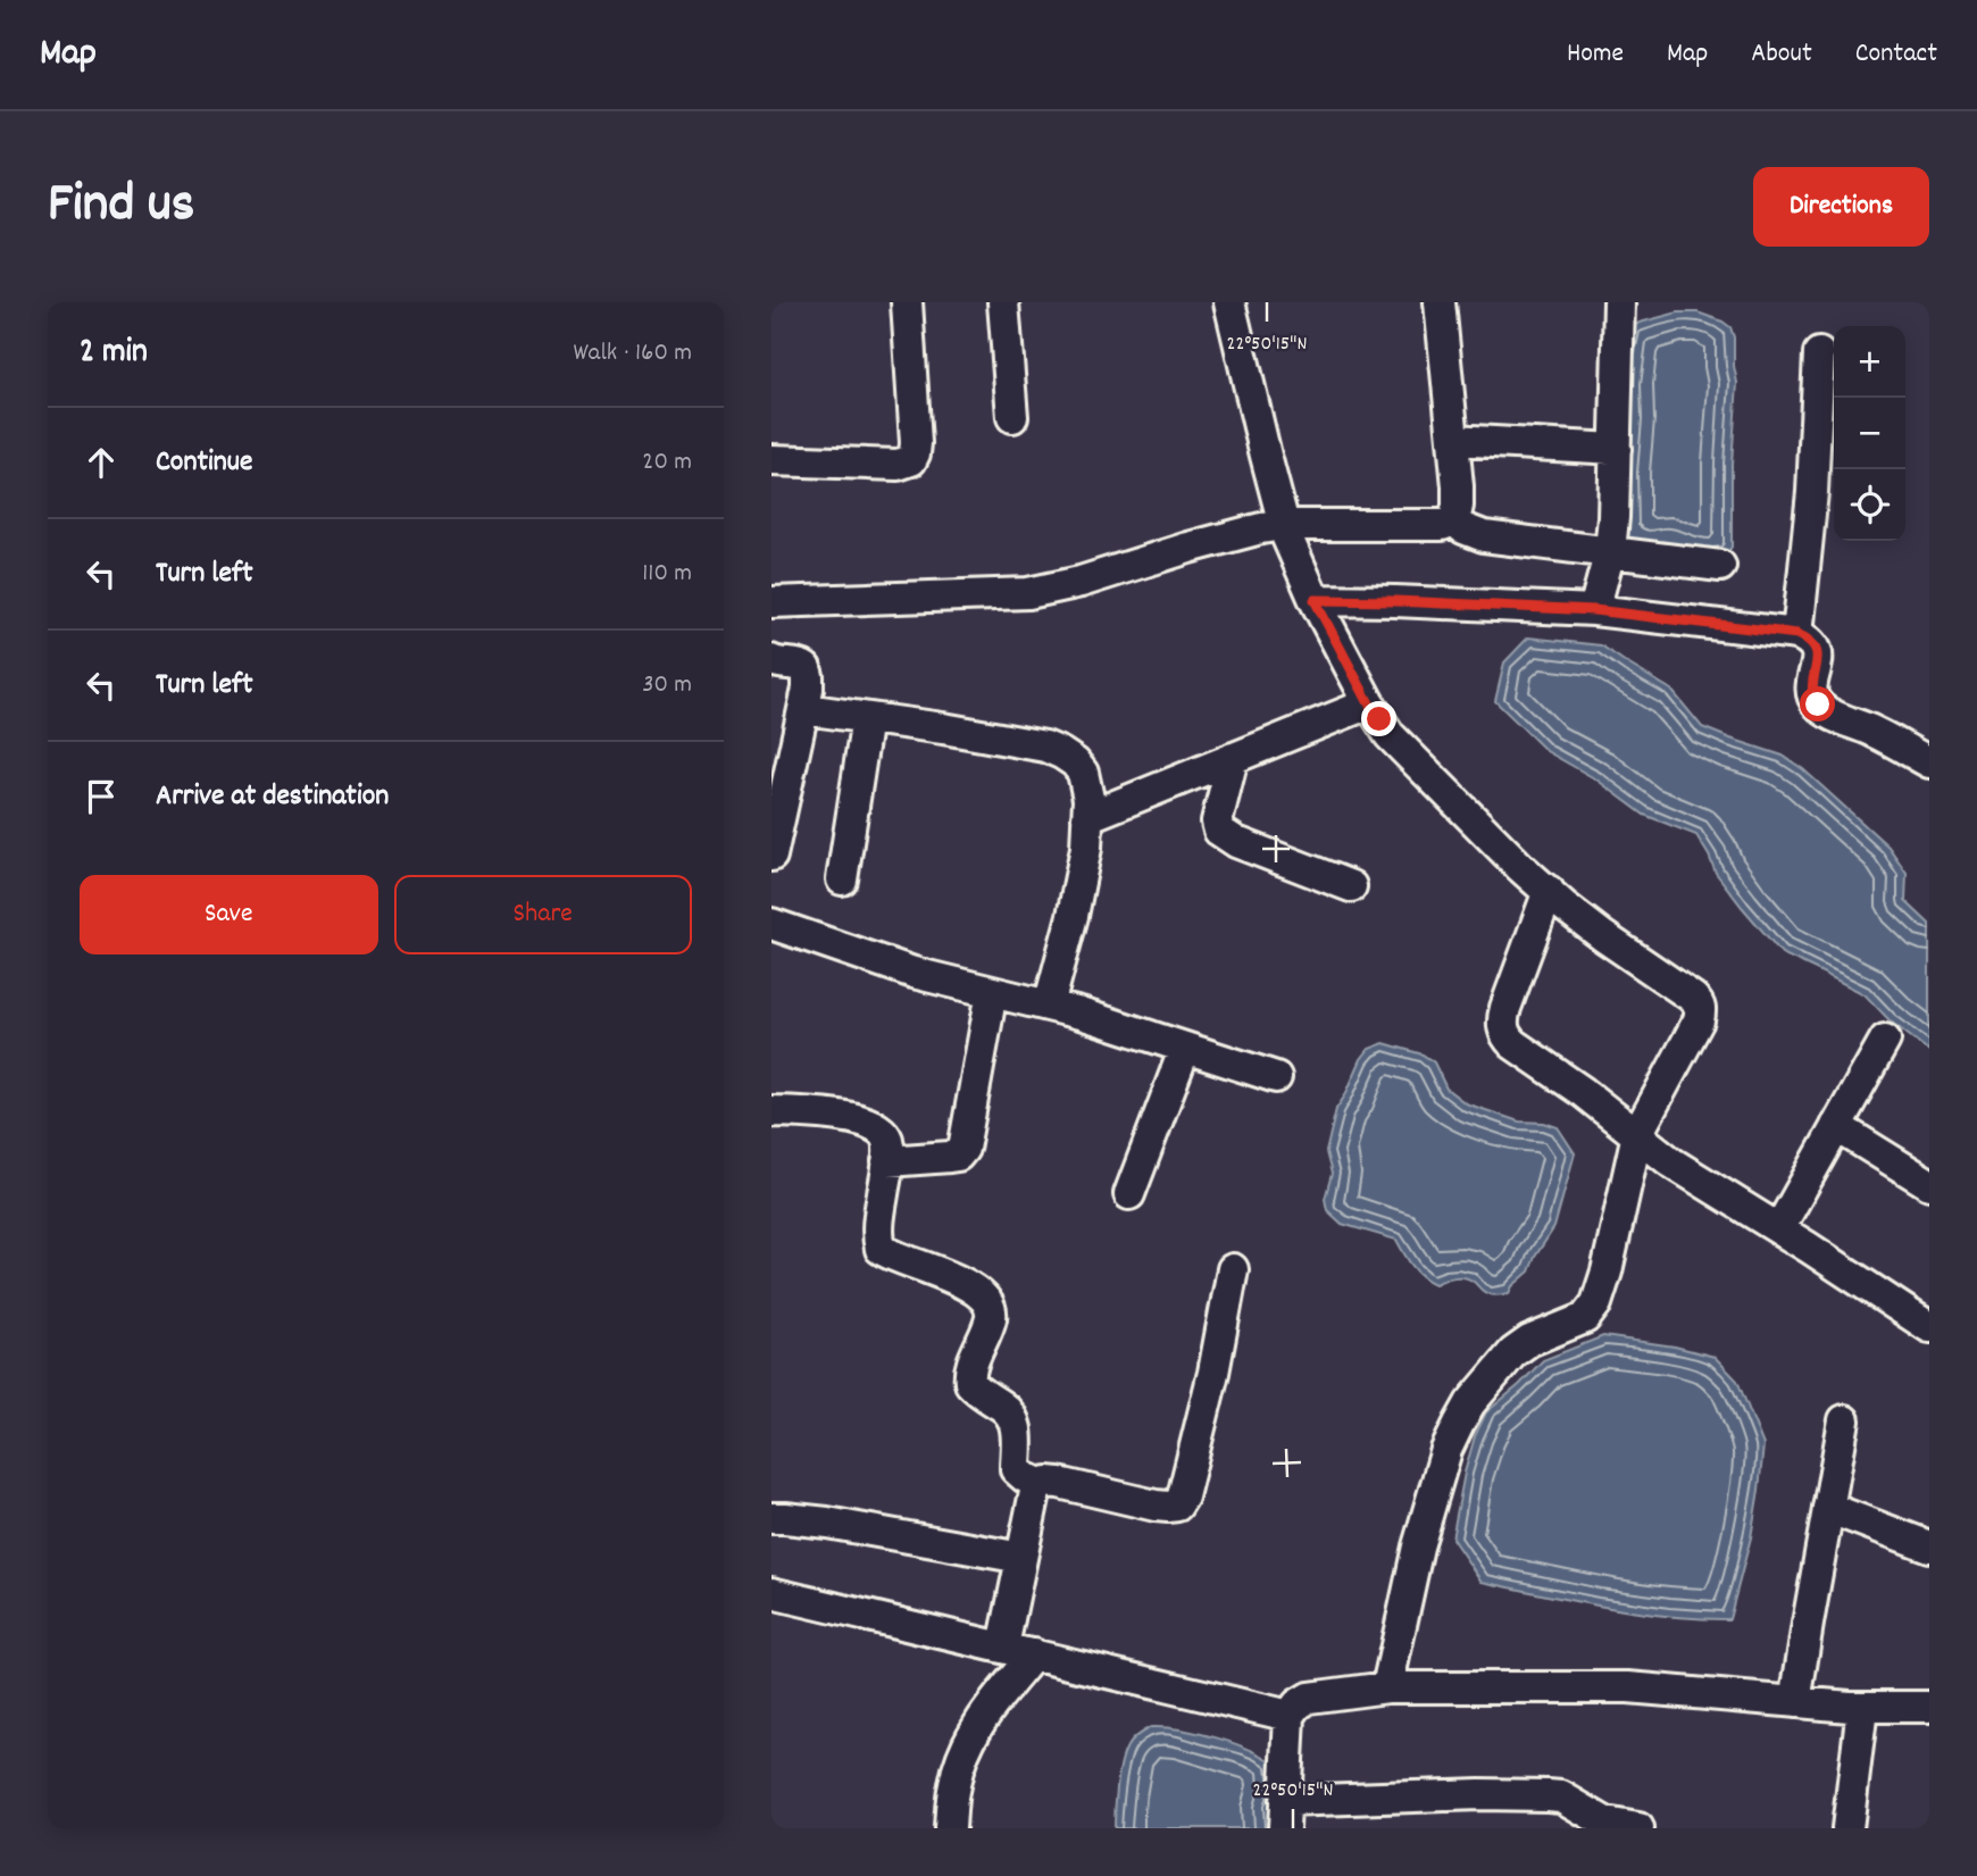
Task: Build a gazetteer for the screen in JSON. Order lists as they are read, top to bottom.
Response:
{
  "page": {
    "header": "Map",
    "nav": [
      "Home",
      "Map",
      "About",
      "Contact"
    ],
    "title": "Find us",
    "buttons": [
      "Directions",
      ["Save", "Share"]
    ],
    "heading": ["2 min", "Walk · 160 m"],
    "map_buttons": ["+", "−"],
    "list": [
      ["Continue", "20 m"],
      ["Turn left", "110 m"],
      ["Turn left", "30 m"],
      "Arrive at destination"
    ]
  },
  "coordinates": ["22°50'15\"N"]
}
